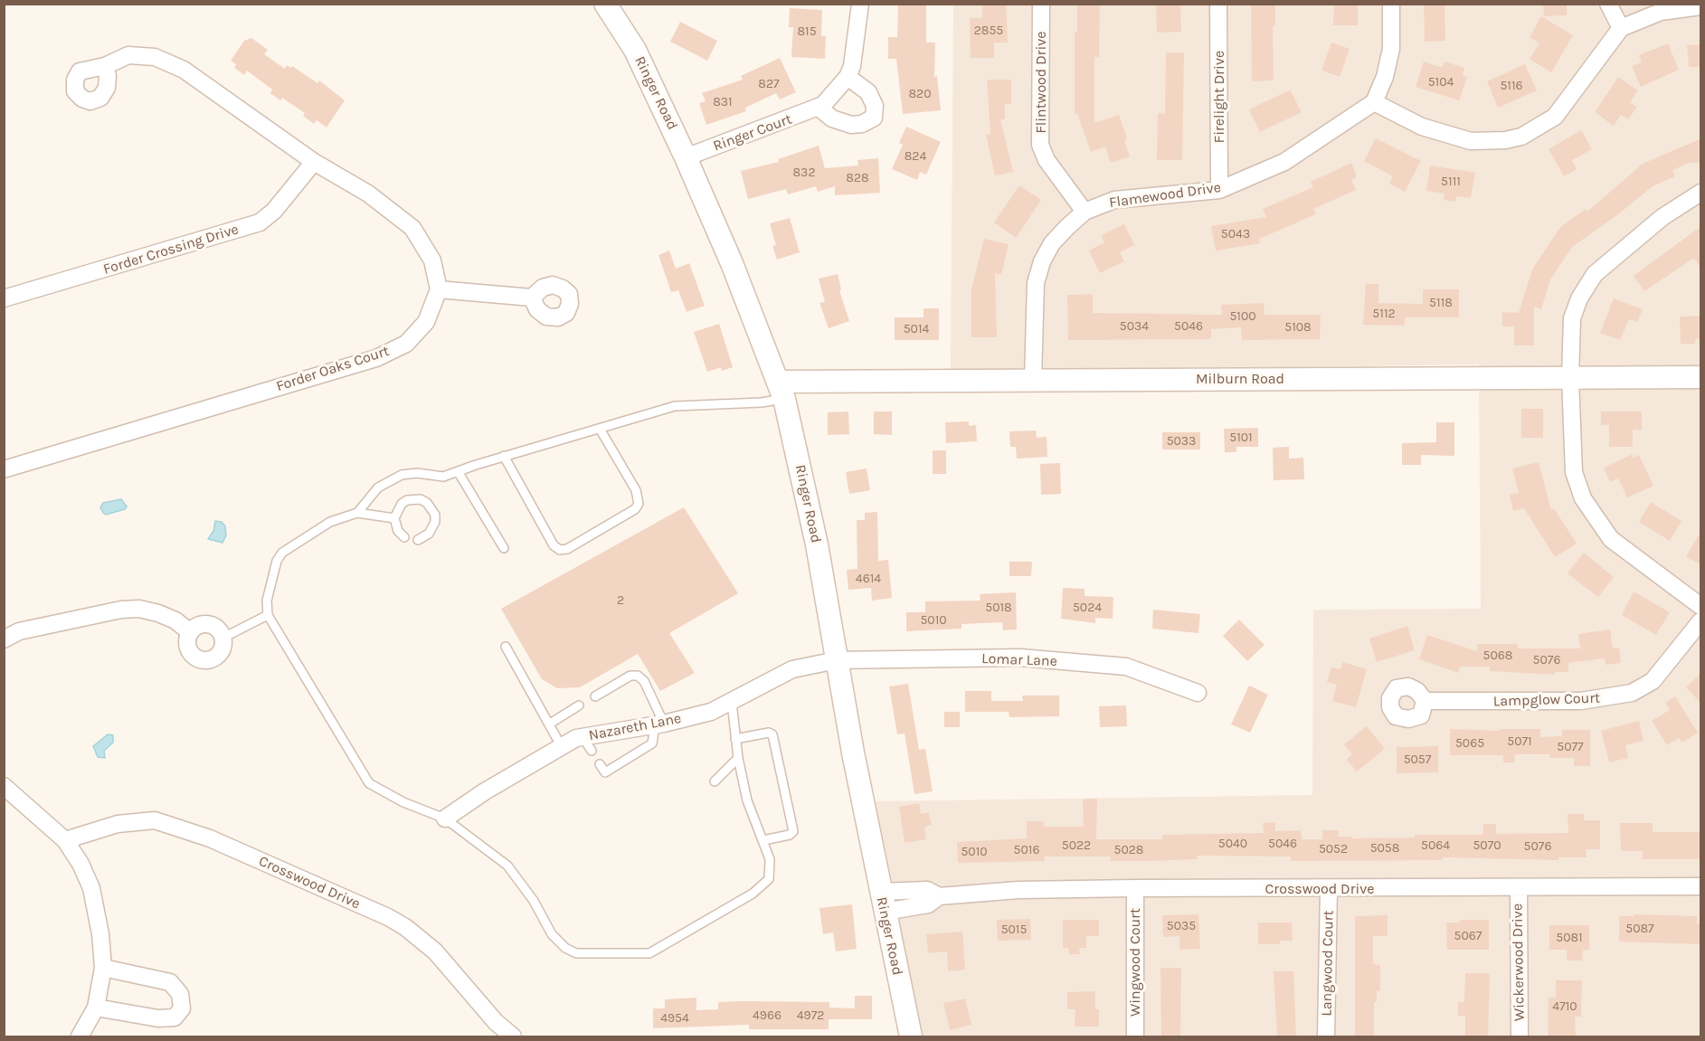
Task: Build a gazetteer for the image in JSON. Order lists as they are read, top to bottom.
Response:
{
  "streets": {
    "street": [
      "Flintwood Drive",
      "Ringer Road",
      "Firelight Drive",
      "Ringer Court",
      "Flamewood Drive",
      "Forder Crossing Drive",
      "Forder Oaks Court",
      "Milburn Road",
      "Lomar Lane",
      "Lampglow Court",
      "Nazareth Lane",
      "Crosswood Drive",
      "Wingwood Court",
      "Wickerwood Drive",
      "Langwood Court"
    ]
  },
  "crossings": [
    ["Flintwood Drive", "Flamewood Drive"],
    ["Ringer Road", "Ringer Court"],
    ["Ringer Road", "Milburn Road"],
    ["Ringer Road", "Lomar Lane"],
    ["Ringer Road", "Nazareth Lane"],
    ["Ringer Road", "Crosswood Drive"],
    ["Firelight Drive", "Flamewood Drive"],
    ["Flamewood Drive", "Milburn Road"],
    ["Lomar Lane", "Nazareth Lane"],
    ["Crosswood Drive", "Wingwood Court"],
    ["Crosswood Drive", "Wickerwood Drive"],
    ["Crosswood Drive", "Langwood Court"]
  ],
  "house_numbers": [
    "2855",
    "815",
    "5104",
    "827",
    "5116",
    "820",
    "831",
    "824",
    "832",
    "828",
    "5111",
    "5043",
    "5118",
    "5112",
    "5100",
    "5034",
    "5046",
    "5108",
    "5014",
    "5101",
    "5033",
    "4614",
    "2",
    "5018",
    "5024",
    "5010",
    "5068",
    "5076",
    "5071",
    "5065",
    "5077",
    "5057",
    "5040",
    "5046",
    "5022",
    "5064",
    "5070",
    "5076",
    "5058",
    "5052",
    "5016",
    "5028",
    "5010",
    "5035",
    "5087",
    "5015",
    "5067",
    "5081",
    "4710",
    "4966",
    "4972",
    "4954"
  ]
}
